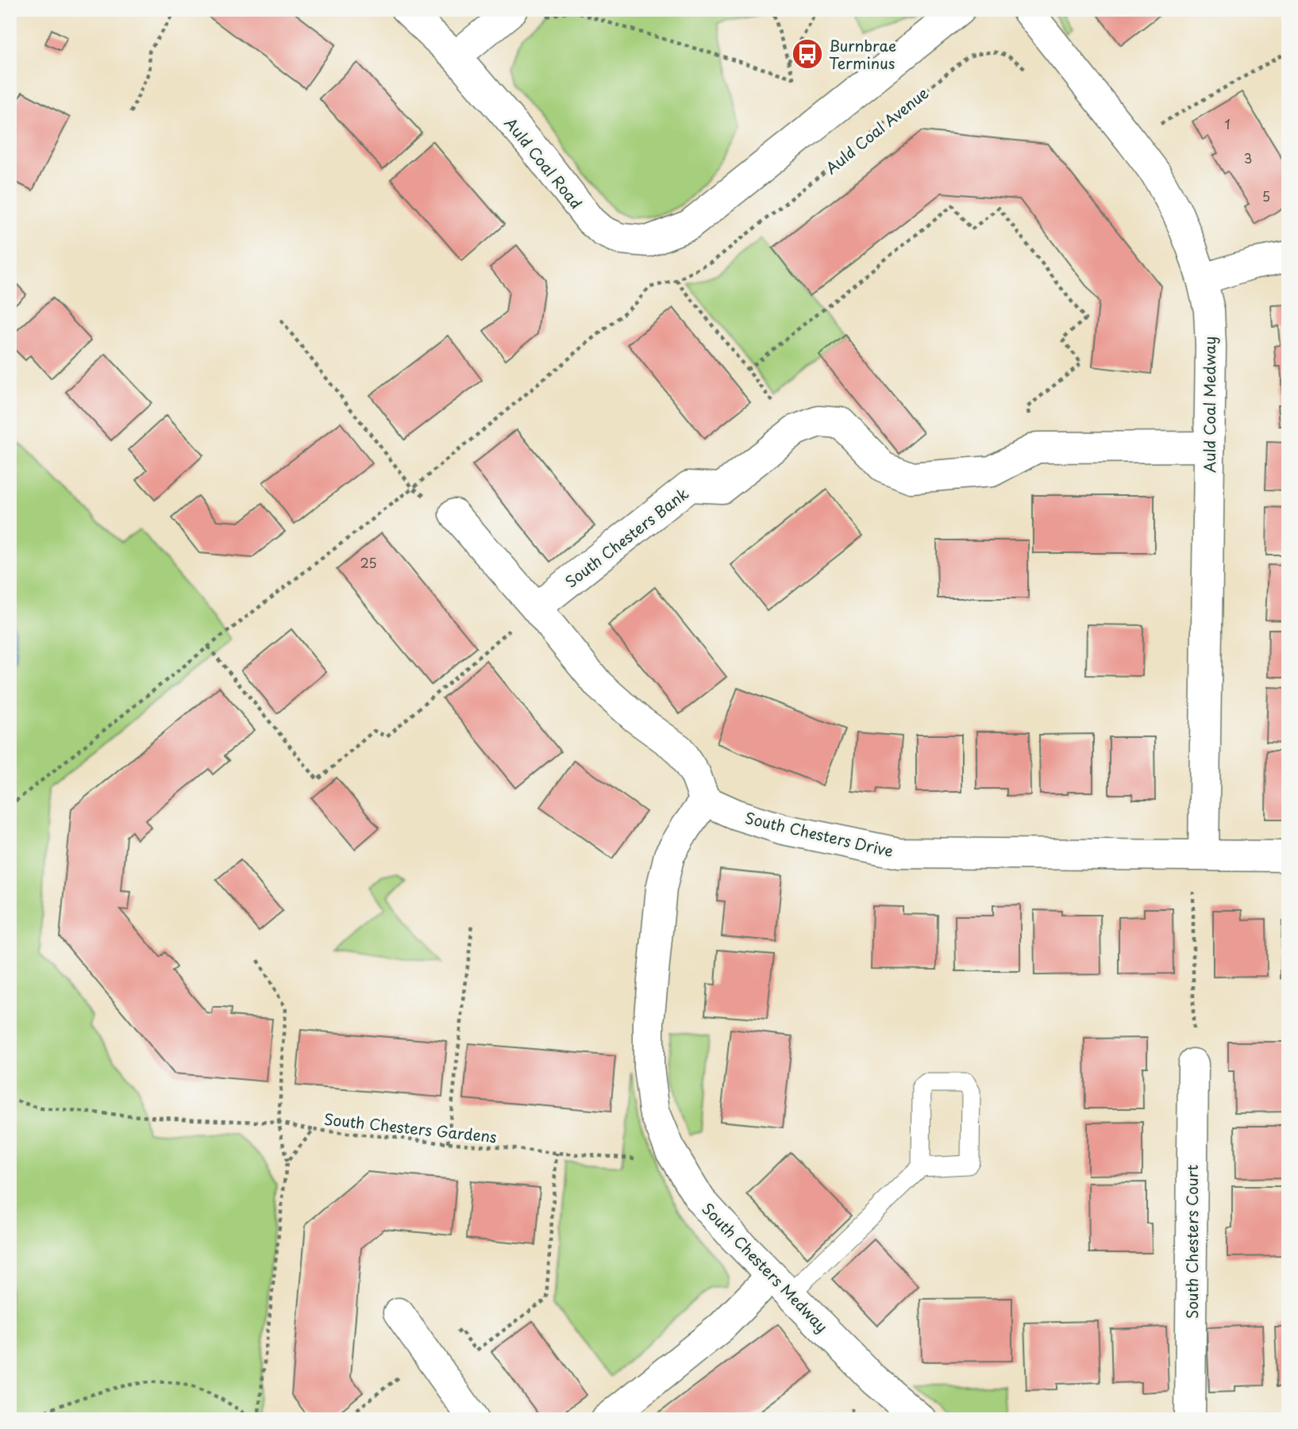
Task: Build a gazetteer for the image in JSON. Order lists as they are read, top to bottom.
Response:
{
  "streets": {
    "street": [
      "Auld Coal Road",
      "Auld Coal Medway",
      "South Chesters Bank",
      "South Chesters Drive",
      "South Chesters Court",
      "South Chesters Medway"
    ],
    "path": ["Auld Coal Avenue", "South Chesters Gardens"]
  },
  "crossings": [
    ["Auld Coal Avenue", "Auld Coal Medway"],
    ["Auld Coal Medway", "South Chesters Bank"],
    ["Auld Coal Medway", "South Chesters Drive"],
    ["South Chesters Drive", "South Chesters Medway"],
    ["South Chesters Gardens", "South Chesters Medway"]
  ],
  "places": {
    "bus stop": ["Burnbrae Terminus"]
  },
  "house_numbers": [
    "1",
    "3",
    "5",
    "25"
  ]
}
